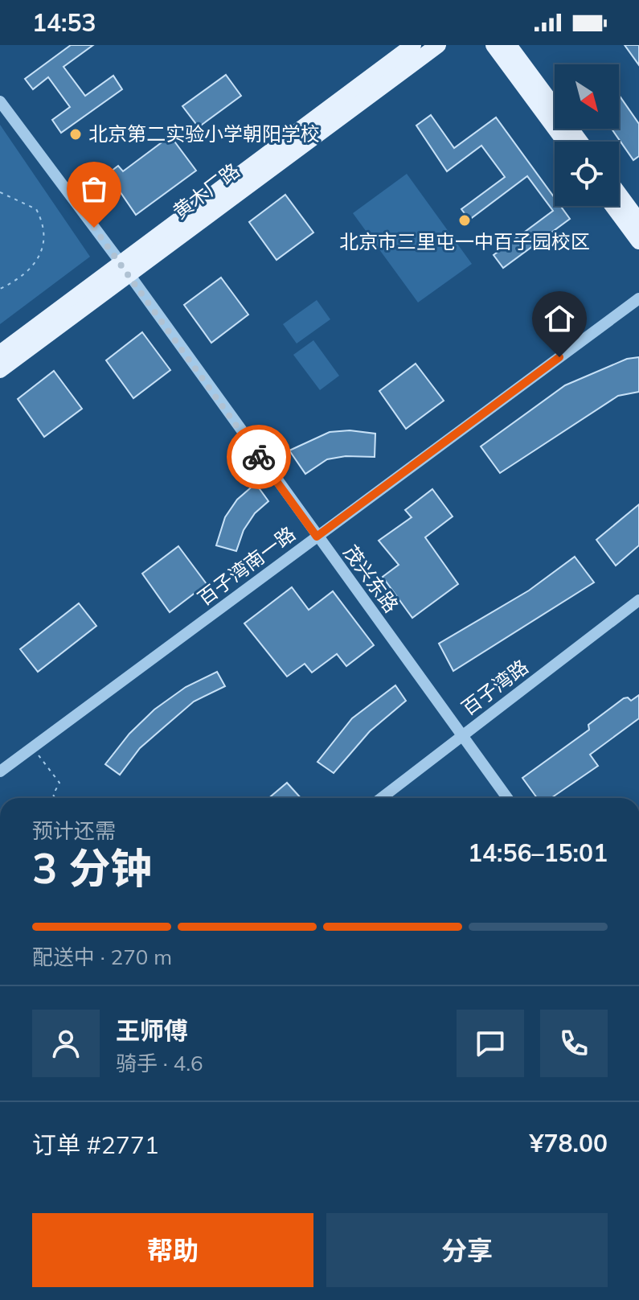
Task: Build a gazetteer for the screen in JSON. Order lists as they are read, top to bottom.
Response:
{
  "streets": {
    "main road": ["黄木厂路"],
    "street": ["百子湾南一路", "茂兴东路", "百子湾路"]
  },
  "crossings": [
    ["黄木厂路", "茂兴东路"],
    ["百子湾南一路", "茂兴东路"],
    ["茂兴东路", "百子湾路"]
  ],
  "places": ["北京第二实验小学朝阳学校", "北京市三里屯一中百子园校区"],
  "north": "bottom right",
  "page": {
    "status": "14:53",
    "heading": ["3 分钟", "预计还需", "14:56–15:01"],
    "panel": [
      "王师傅",
      "骑手 · 4.6",
      "订单 #2771",
      "¥78.00"
    ],
    "bar": "配送中 · 270 m",
    "buttons": ["帮助", "分享"]
  }
}
